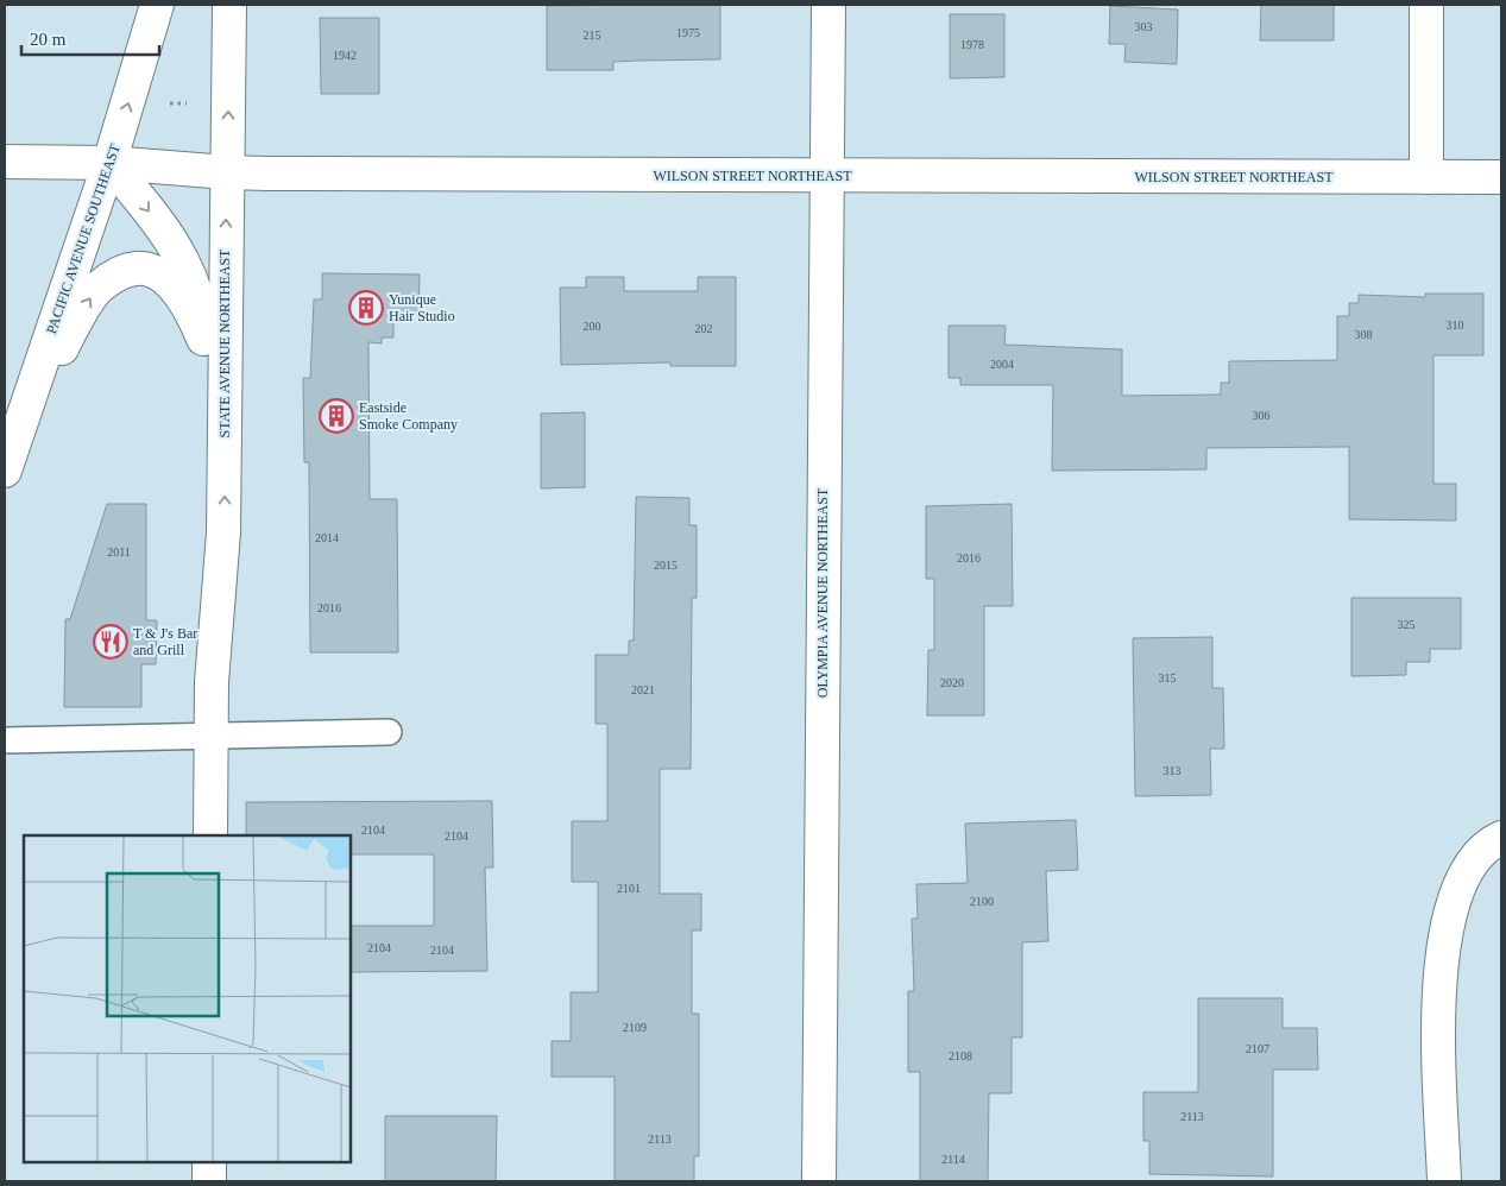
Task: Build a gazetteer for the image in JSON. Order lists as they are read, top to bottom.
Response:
{
  "streets": {
    "street": [
      "WILSON STREET NORTHEAST",
      "PACIFIC AVENUE SOUTHEAST",
      "STATE AVENUE NORTHEAST",
      "OLYMPIA AVENUE NORTHEAST"
    ]
  },
  "crossings": [
    ["WILSON STREET NORTHEAST", "PACIFIC AVENUE SOUTHEAST"],
    ["WILSON STREET NORTHEAST", "STATE AVENUE NORTHEAST"],
    ["WILSON STREET NORTHEAST", "OLYMPIA AVENUE NORTHEAST"],
    ["PACIFIC AVENUE SOUTHEAST", "STATE AVENUE NORTHEAST"]
  ],
  "places": {
    "building": ["Yunique Hair Studio", "Eastside Smoke Company"],
    "restaurant": ["T & J's Bar and Grill"]
  },
  "house_numbers": [
    "303",
    "1975",
    "215",
    "1978",
    "1942",
    "310",
    "200",
    "202",
    "308",
    "2004",
    "306",
    "2014",
    "2011",
    "2016",
    "2015",
    "2016",
    "325",
    "315",
    "2020",
    "2021",
    "313",
    "2104",
    "2104",
    "2101",
    "2100",
    "2104",
    "2104",
    "2109",
    "2107",
    "2108",
    "2113",
    "2113",
    "2114"
  ],
  "scale_bar": "20 m"
}
